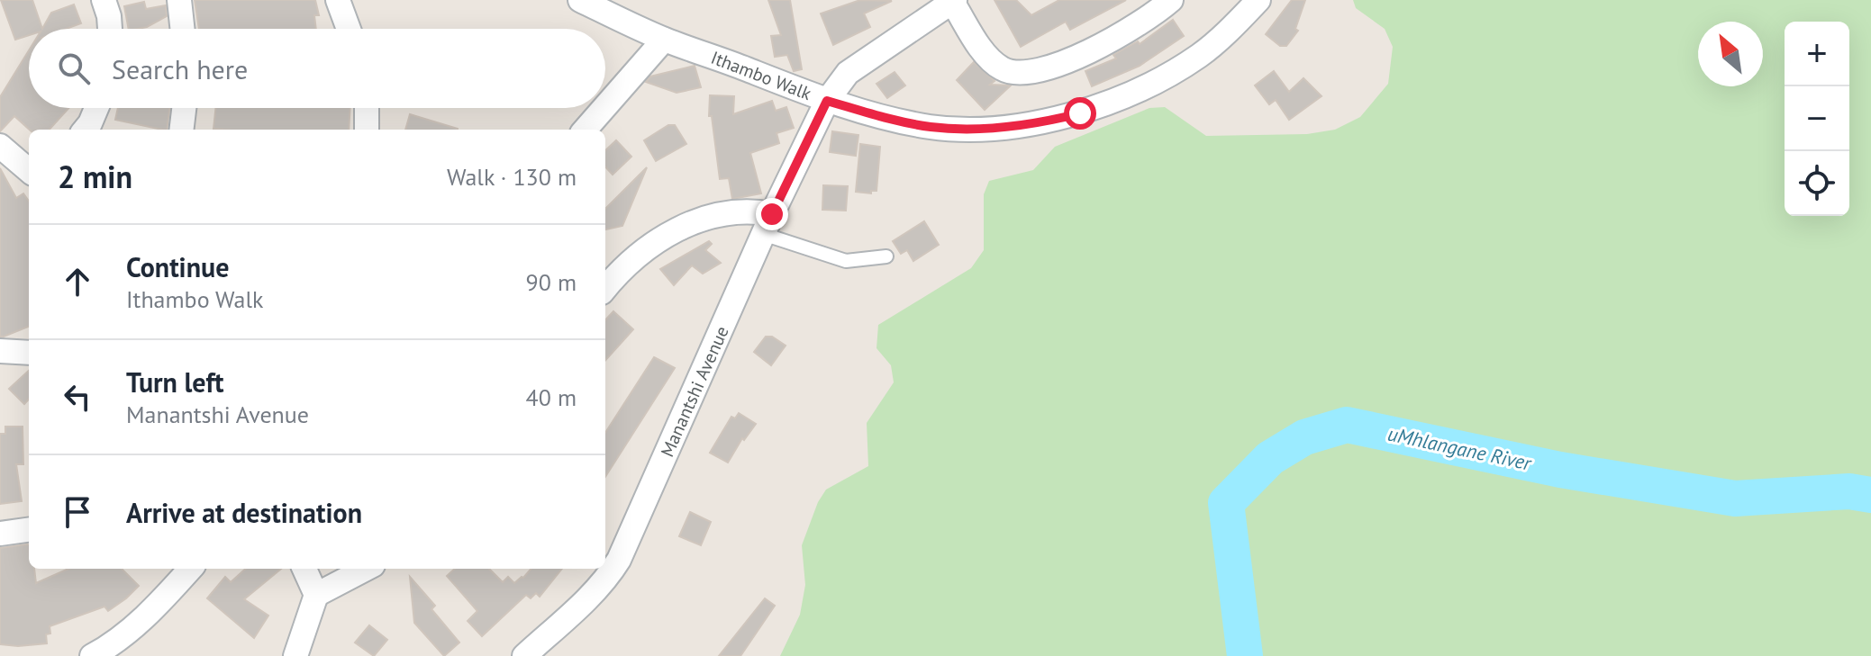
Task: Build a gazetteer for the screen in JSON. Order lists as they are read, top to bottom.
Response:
{
  "streets": {
    "street": ["Ithambo Walk", "Manantshi Avenue"]
  },
  "crossings": [
    ["Ithambo Walk", "Manantshi Avenue"]
  ],
  "water": ["uMhlangane River"],
  "north": "top left",
  "page": {
    "map_buttons": ["+", "−"],
    "search": "Search here",
    "heading": ["2 min", "Walk · 130 m"],
    "list": [
      ["Continue", "Ithambo Walk", "90 m"],
      ["Turn left", "Manantshi Avenue", "40 m"],
      "Arrive at destination"
    ]
  }
}
